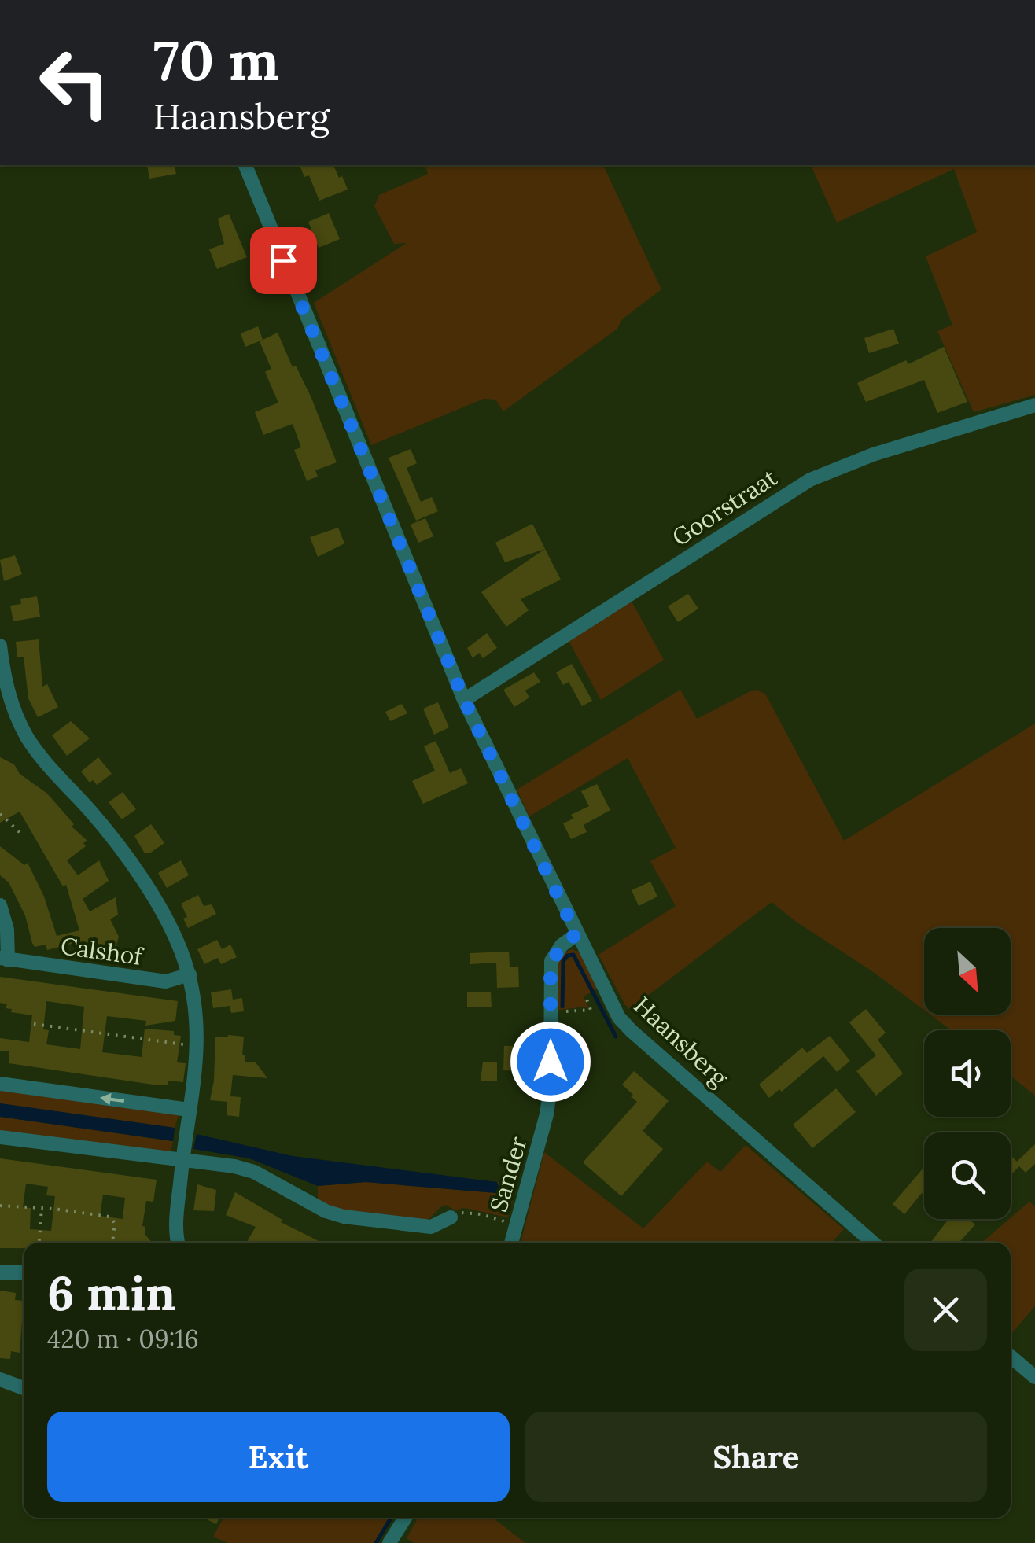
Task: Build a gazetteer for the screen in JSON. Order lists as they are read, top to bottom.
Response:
{
  "streets": {
    "street": [
      "Goorstraat",
      "Calshof",
      "Haansberg",
      "Sander"
    ]
  },
  "crossings": [
    ["Goorstraat", "Haansberg"],
    ["Haansberg", "Sander"]
  ],
  "north": "bottom right",
  "page": {
    "turn": ["70 m", "Haansberg"],
    "heading": ["6 min", "420 m · 09:16"],
    "buttons": ["Exit", "Share"]
  }
}
